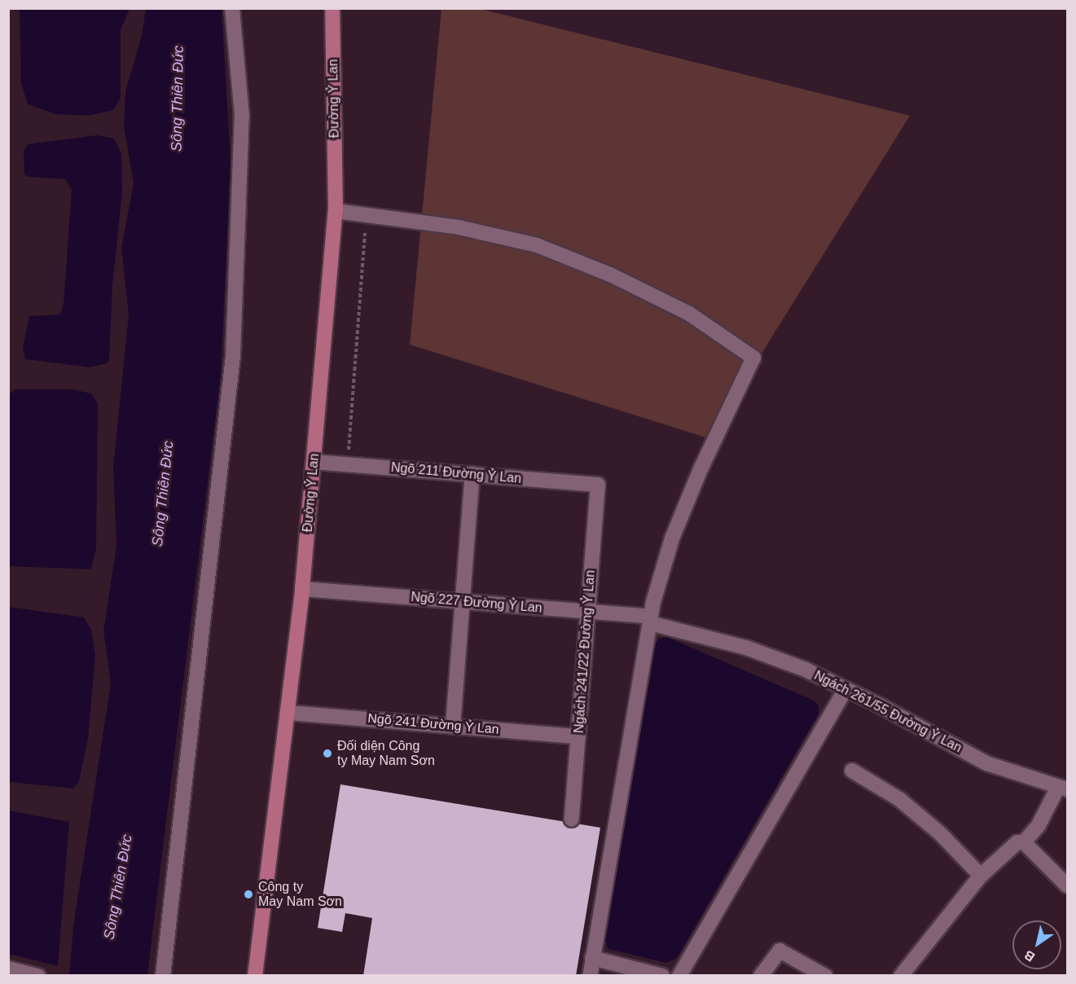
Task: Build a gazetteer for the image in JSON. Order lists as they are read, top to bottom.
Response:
{
  "streets": {
    "main road": ["Đường Ỷ Lan"],
    "street": [
      "Ngõ 211 Đường Ỷ Lan",
      "Ngõ 227 Đường Ỷ Lan",
      "Ngách 241/22 Đường Ỷ Lan",
      "Ngách 261/55 Đường Ỷ Lan",
      "Ngõ 241 Đường Ỷ Lan"
    ]
  },
  "crossings": [
    ["Đường Ỷ Lan", "Ngõ 211 Đường Ỷ Lan"],
    ["Đường Ỷ Lan", "Ngõ 227 Đường Ỷ Lan"],
    ["Đường Ỷ Lan", "Ngõ 241 Đường Ỷ Lan"],
    ["Ngõ 211 Đường Ỷ Lan", "Ngách 241/22 Đường Ỷ Lan"],
    ["Ngõ 227 Đường Ỷ Lan", "Ngách 241/22 Đường Ỷ Lan"],
    ["Ngõ 227 Đường Ỷ Lan", "Ngách 261/55 Đường Ỷ Lan"],
    ["Ngách 241/22 Đường Ỷ Lan", "Ngõ 241 Đường Ỷ Lan"]
  ],
  "water": ["Sông Thiên Đức"],
  "places": ["Đối diện Công ty May Nam Sơn", "Công ty May Nam Sơn"],
  "north": "bottom left"
}
